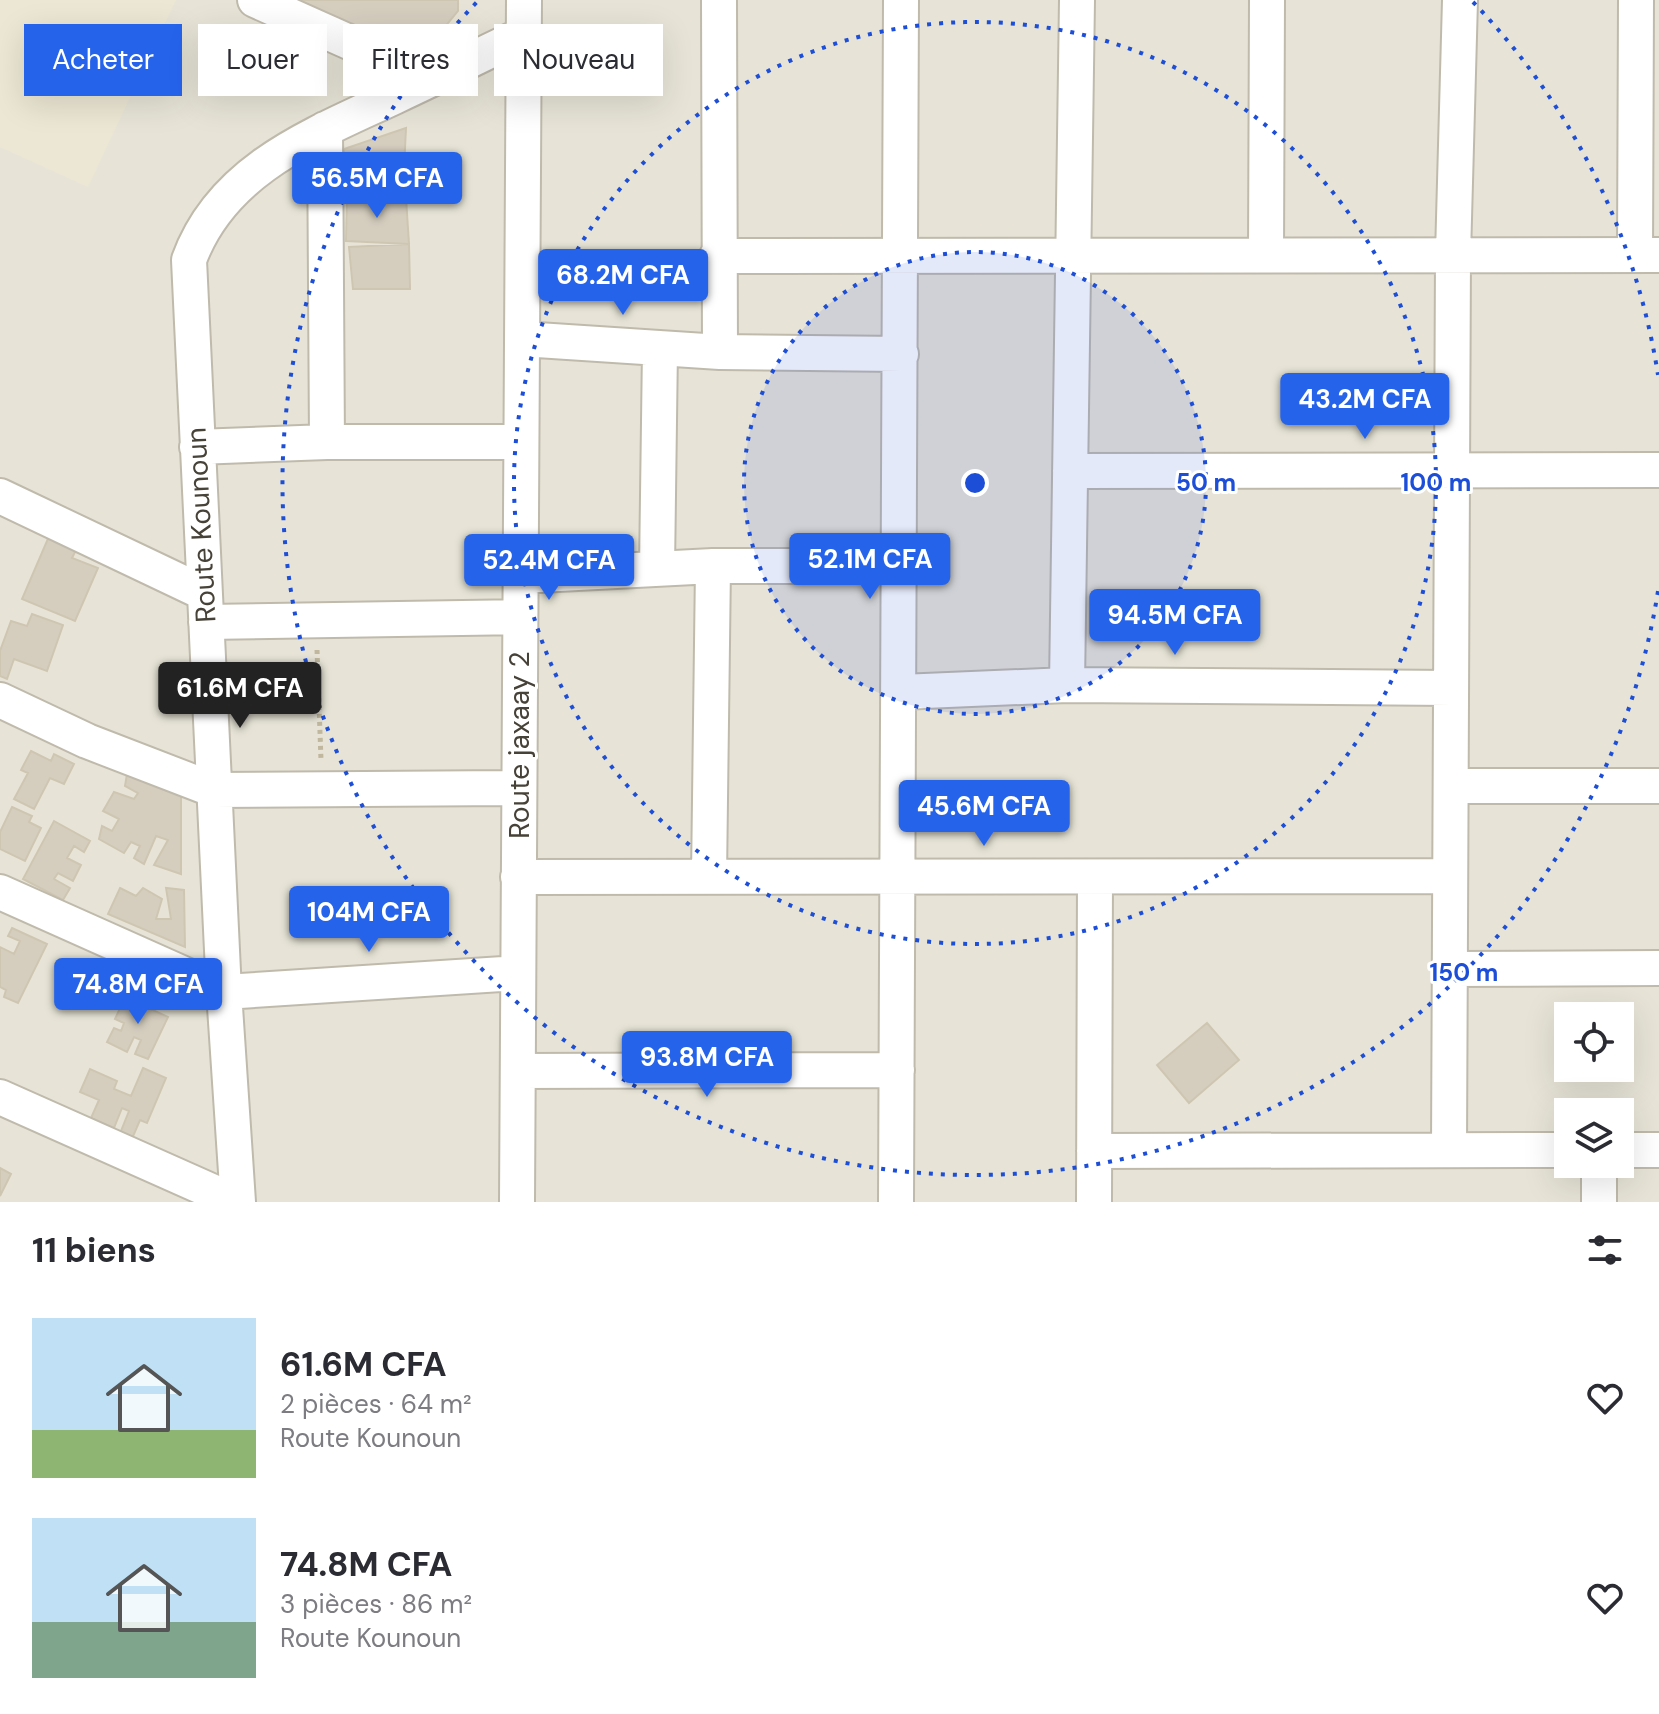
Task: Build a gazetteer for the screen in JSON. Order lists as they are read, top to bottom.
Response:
{
  "streets": {
    "street": ["Route Kounoun", "Route jaxaay 2"]
  },
  "page": {
    "chip": [
      "Acheter",
      "Louer",
      "Filtres",
      "Nouveau"
    ],
    "price": [
      "56.5M CFA",
      "68.2M CFA",
      "43.2M CFA",
      "52.1M CFA",
      "52.4M CFA",
      "94.5M CFA",
      "61.6M CFA",
      "45.6M CFA",
      "104M CFA",
      "74.8M CFA",
      "93.8M CFA"
    ],
    "heading": "11 biens",
    "list": [
      {
        "name": "61.6M CFA",
        "note": "2 pièces · 64 m² · Route Kounoun"
      },
      {
        "name": "74.8M CFA",
        "note": "3 pièces · 86 m² · Route Kounoun"
      }
    ]
  },
  "rings": ["50 m", "100 m", "150 m"]
}
